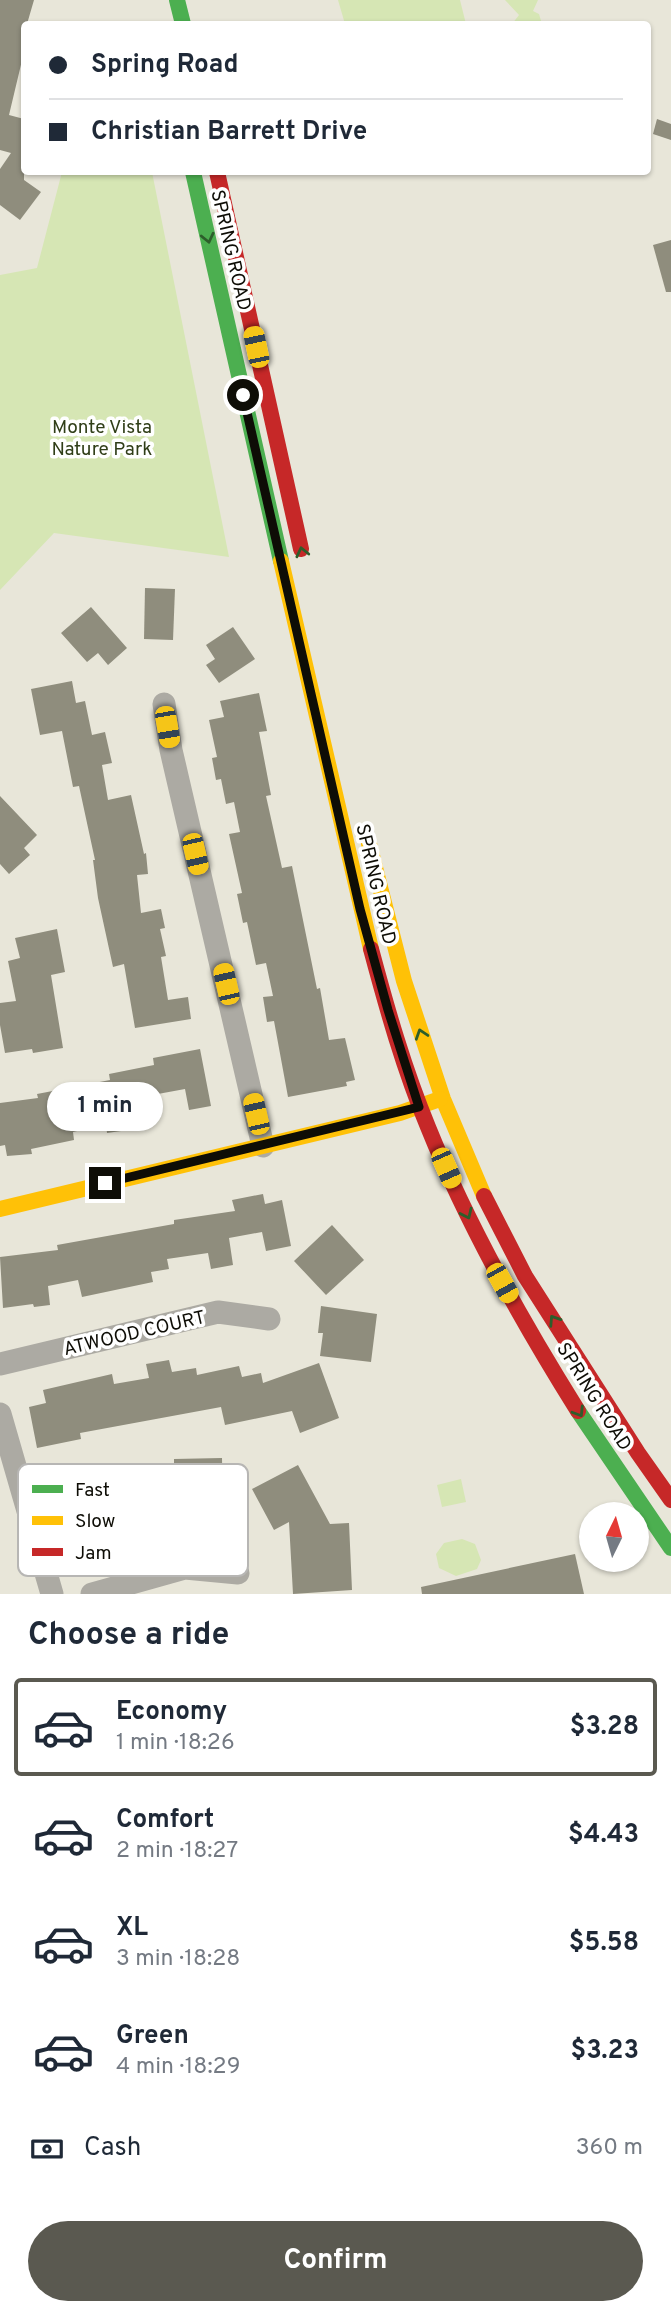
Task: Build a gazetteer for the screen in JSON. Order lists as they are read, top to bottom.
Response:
{
  "streets": {
    "main road": ["SPRING ROAD"],
    "street": ["ATWOOD COURT"]
  },
  "parks": ["Monte Vista Nature Park"],
  "legend": ["Fast", "Slow", "Jam"],
  "north": "top",
  "page": {
    "banner": ["Spring Road", "Christian Barrett Drive"],
    "bubble": "1 min",
    "heading": "Choose a ride",
    "list": [
      {
        "name": "Economy",
        "note": "1 min · 18:26",
        "value": "$3.28"
      },
      {
        "name": "Comfort",
        "note": "2 min · 18:27",
        "value": "$4.43"
      },
      {
        "name": "XL",
        "note": "3 min · 18:28",
        "value": "$5.58"
      },
      {
        "name": "Green",
        "note": "4 min · 18:29",
        "value": "$3.23"
      }
    ],
    "pay": ["Cash", "360 m"],
    "buttons": "Confirm"
  }
}
